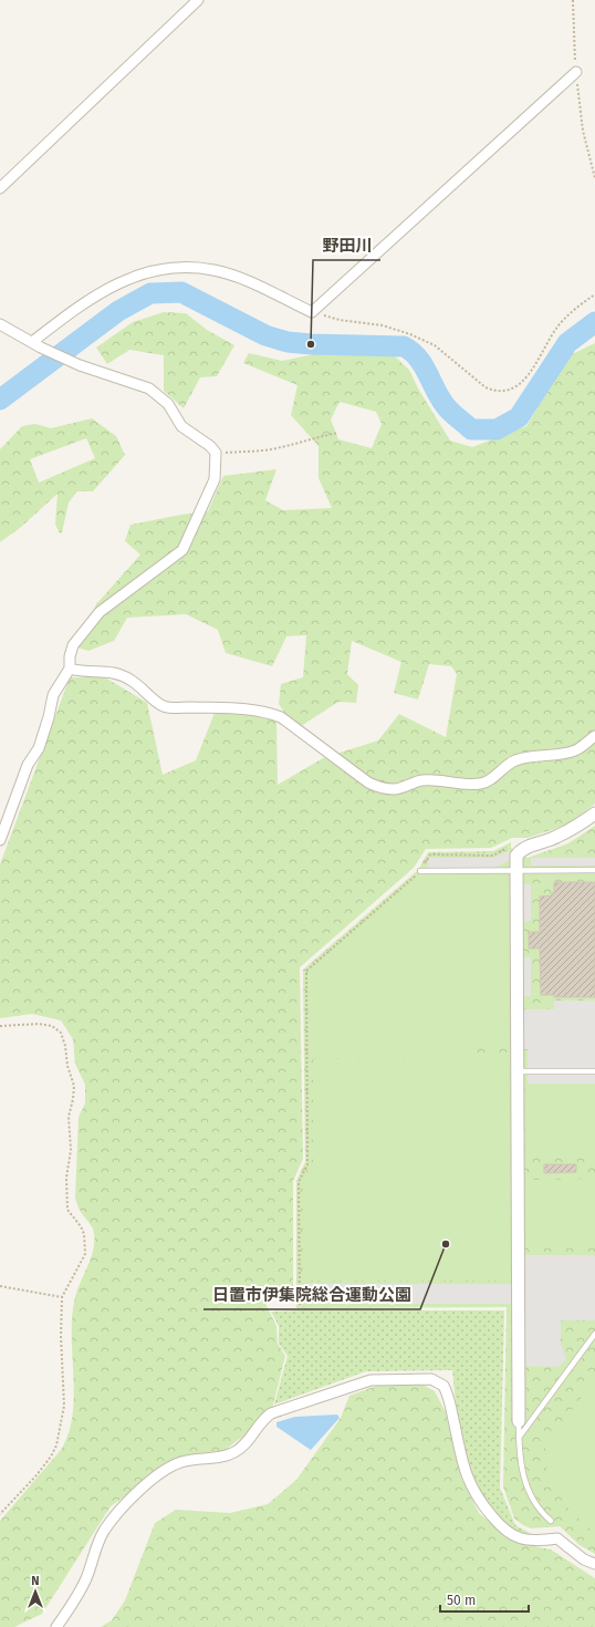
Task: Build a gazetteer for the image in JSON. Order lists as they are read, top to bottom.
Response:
{
  "places": ["野田川", "日置市伊集院総合運動公園"],
  "scale_bar": "50 m",
  "north": "top"
}
